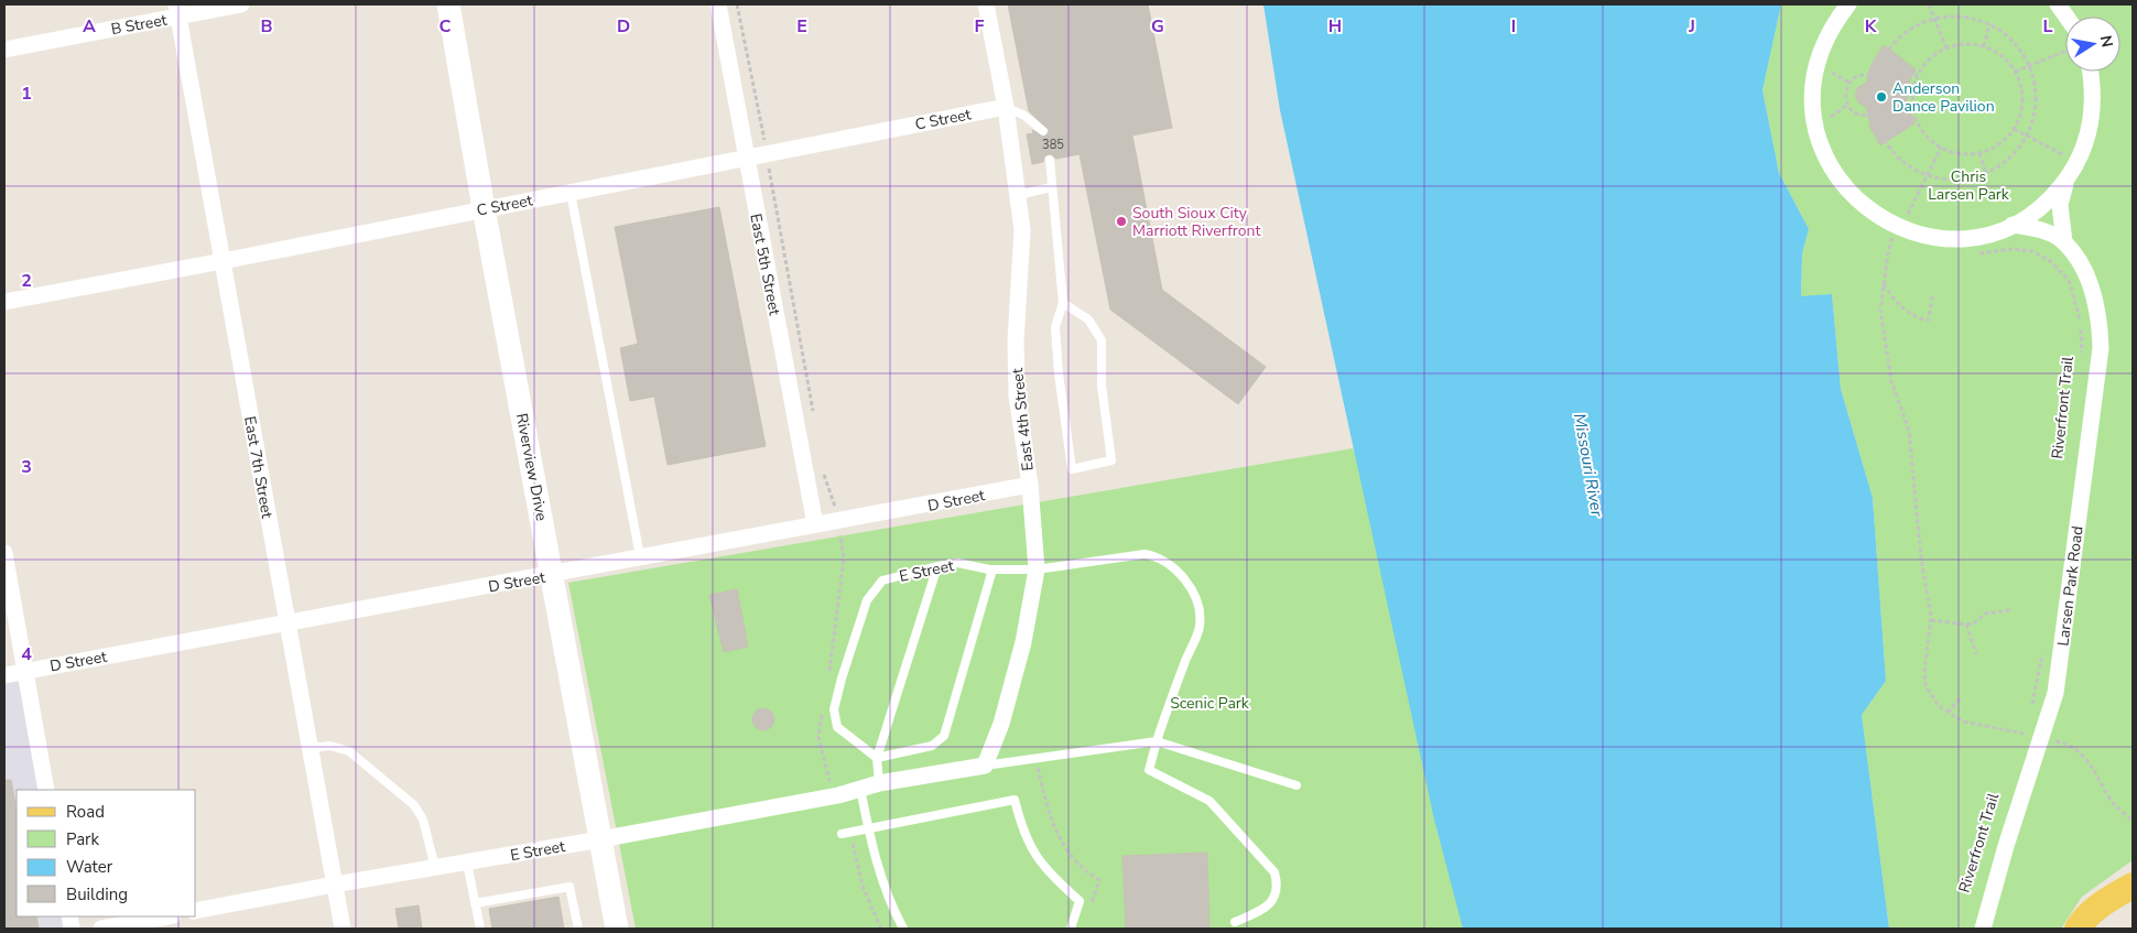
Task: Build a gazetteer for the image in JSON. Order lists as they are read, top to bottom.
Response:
{
  "streets": {
    "main road": ["Riverview Drive"],
    "street": [
      "B Street",
      "C Street",
      "East 5th Street",
      "East 4th Street",
      "East 7th Street",
      "D Street",
      "E Street",
      "Larsen Park Road"
    ],
    "path": ["Riverfront Trail"]
  },
  "crossings": [
    ["B Street", "East 7th Street"],
    ["C Street", "East 5th Street"],
    ["C Street", "East 4th Street"],
    ["C Street", "East 7th Street"],
    ["C Street", "Riverview Drive"],
    ["East 5th Street", "D Street"],
    ["East 4th Street", "D Street"],
    ["East 4th Street", "E Street"],
    ["East 7th Street", "D Street"],
    ["East 7th Street", "E Street"],
    ["Riverview Drive", "D Street"],
    ["Riverview Drive", "E Street"]
  ],
  "water": ["Missouri River"],
  "parks": ["Chris Larsen Park", "Scenic Park"],
  "places": ["Anderson Dance Pavilion", "South Sioux City Marriott Riverfront"],
  "house_numbers": ["385"],
  "legend": [
    "Road",
    "Park",
    "Water",
    "Building"
  ],
  "north": "right",
  "grid": {
    "columns": [
      "A",
      "B",
      "C",
      "D",
      "E",
      "F",
      "G",
      "H",
      "I",
      "J",
      "K",
      "L"
    ],
    "rows": [
      "1",
      "2",
      "3",
      "4"
    ]
  }
}
